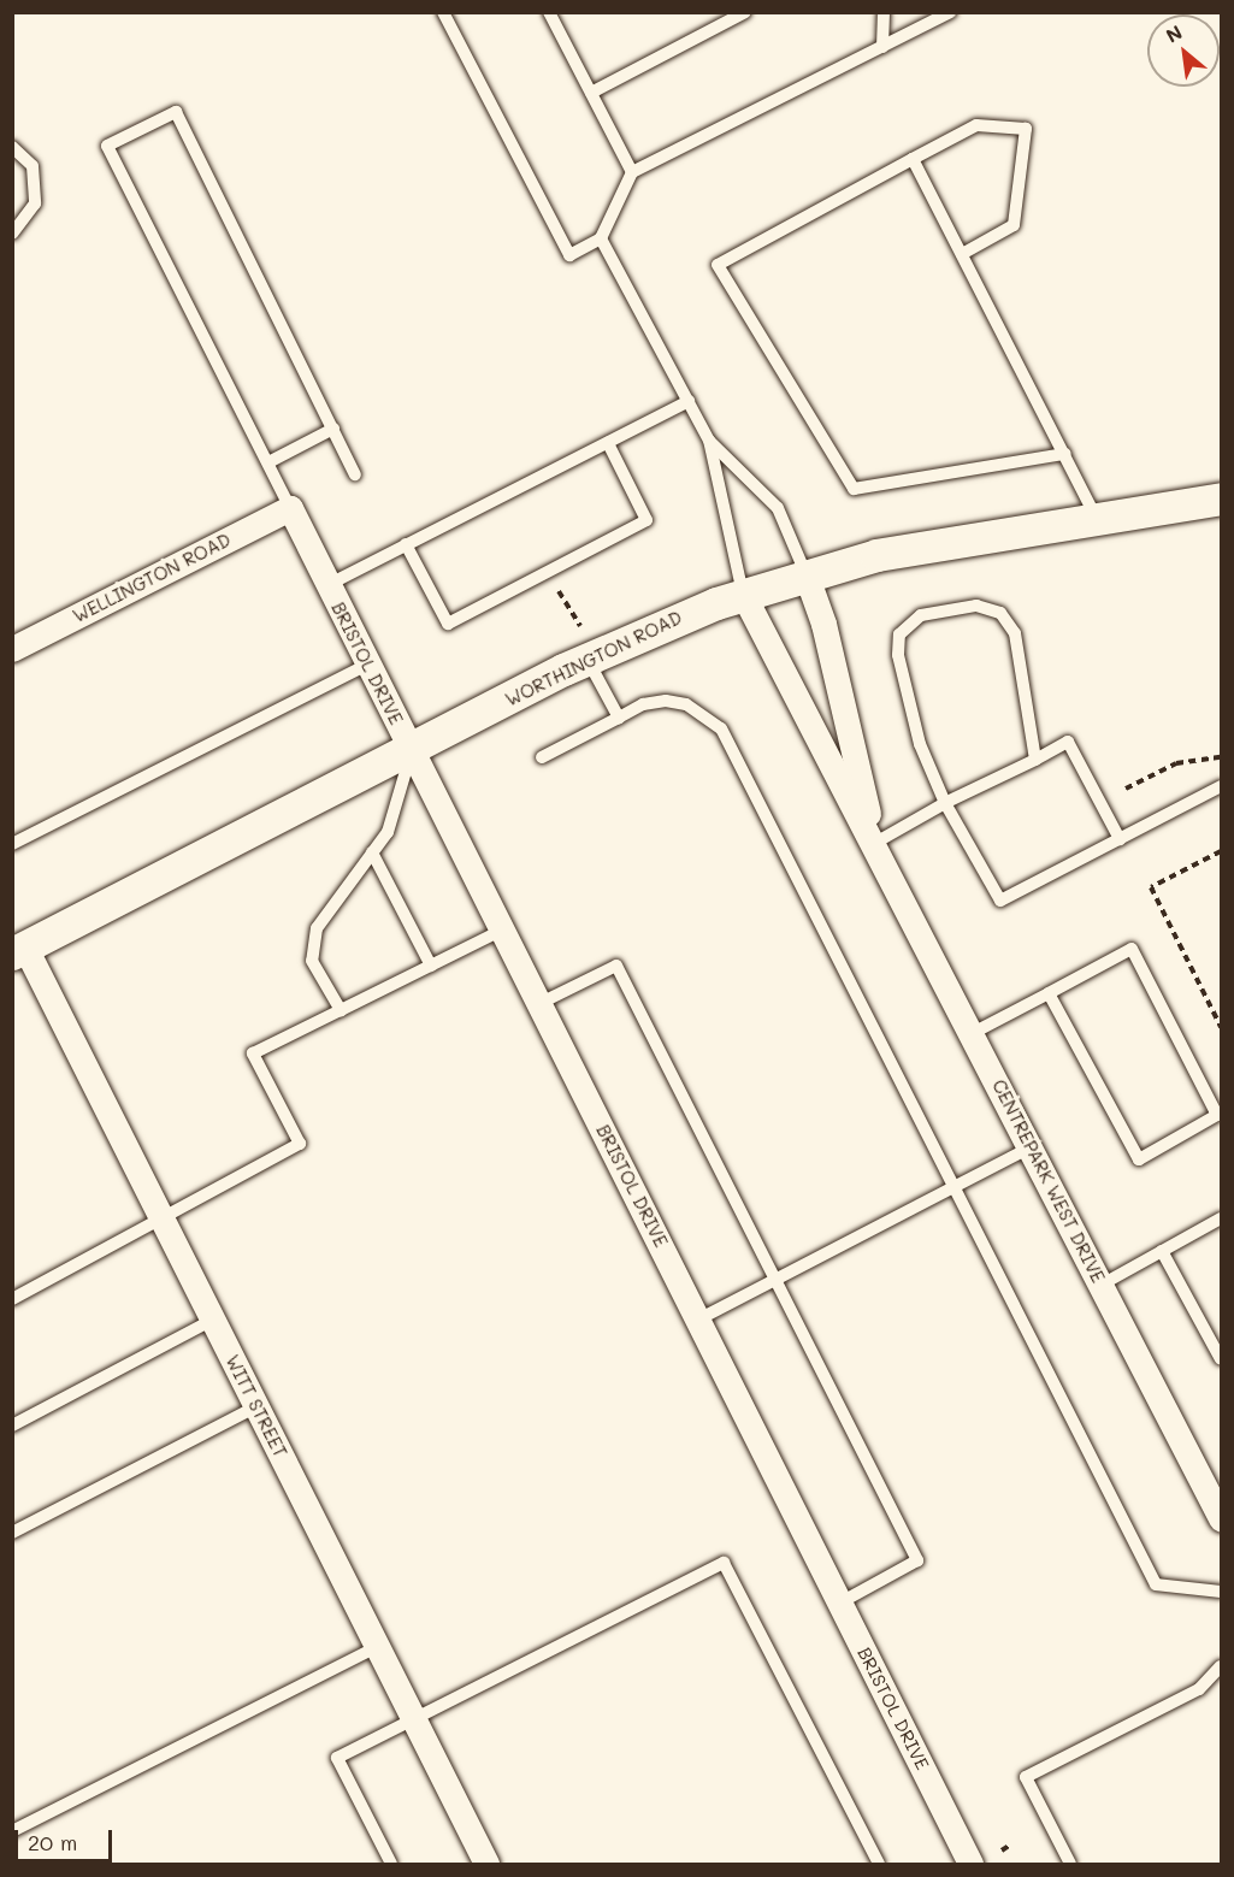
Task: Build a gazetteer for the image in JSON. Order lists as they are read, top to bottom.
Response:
{
  "streets": {
    "street": [
      "WELLINGTON ROAD",
      "WORTHINGTON ROAD",
      "BRISTOL DRIVE",
      "CENTREPARK WEST DRIVE",
      "WITT STREET"
    ]
  },
  "crossings": [
    ["WELLINGTON ROAD", "BRISTOL DRIVE"],
    ["WORTHINGTON ROAD", "BRISTOL DRIVE"],
    ["WORTHINGTON ROAD", "CENTREPARK WEST DRIVE"],
    ["WORTHINGTON ROAD", "WITT STREET"]
  ],
  "scale_bar": "20 m",
  "north": "top left"
}
